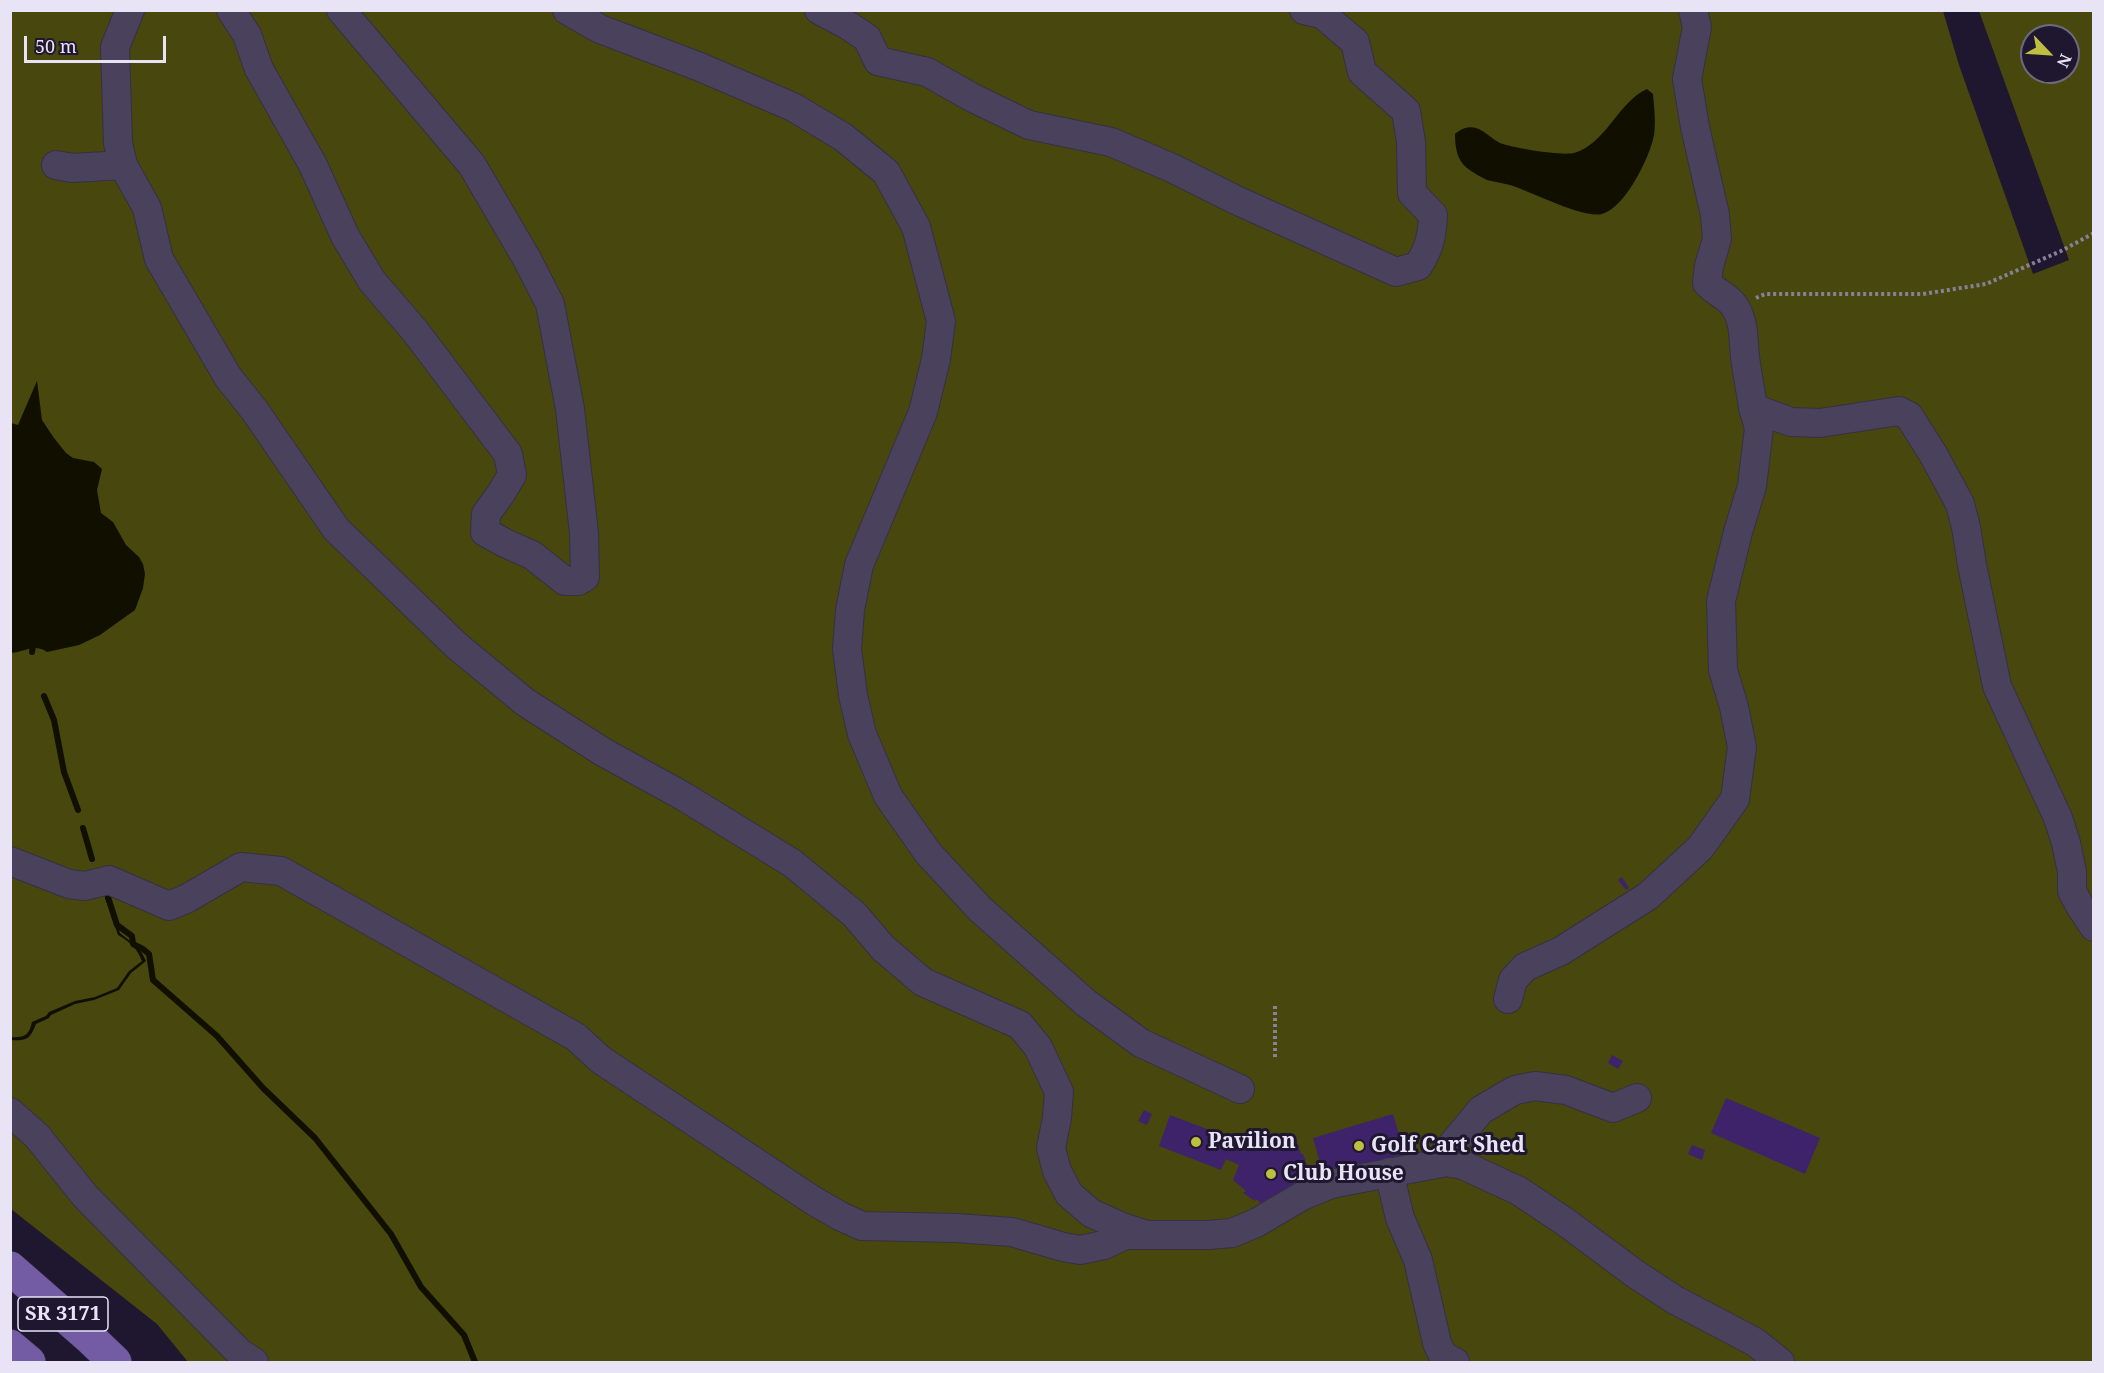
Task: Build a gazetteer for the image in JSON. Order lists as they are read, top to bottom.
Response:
{
  "streets": {
    "main road": ["SR 3171"]
  },
  "places": ["Pavilion", "Golf Cart Shed", "Club House"],
  "scale_bar": "50 m",
  "north": "bottom right"
}
